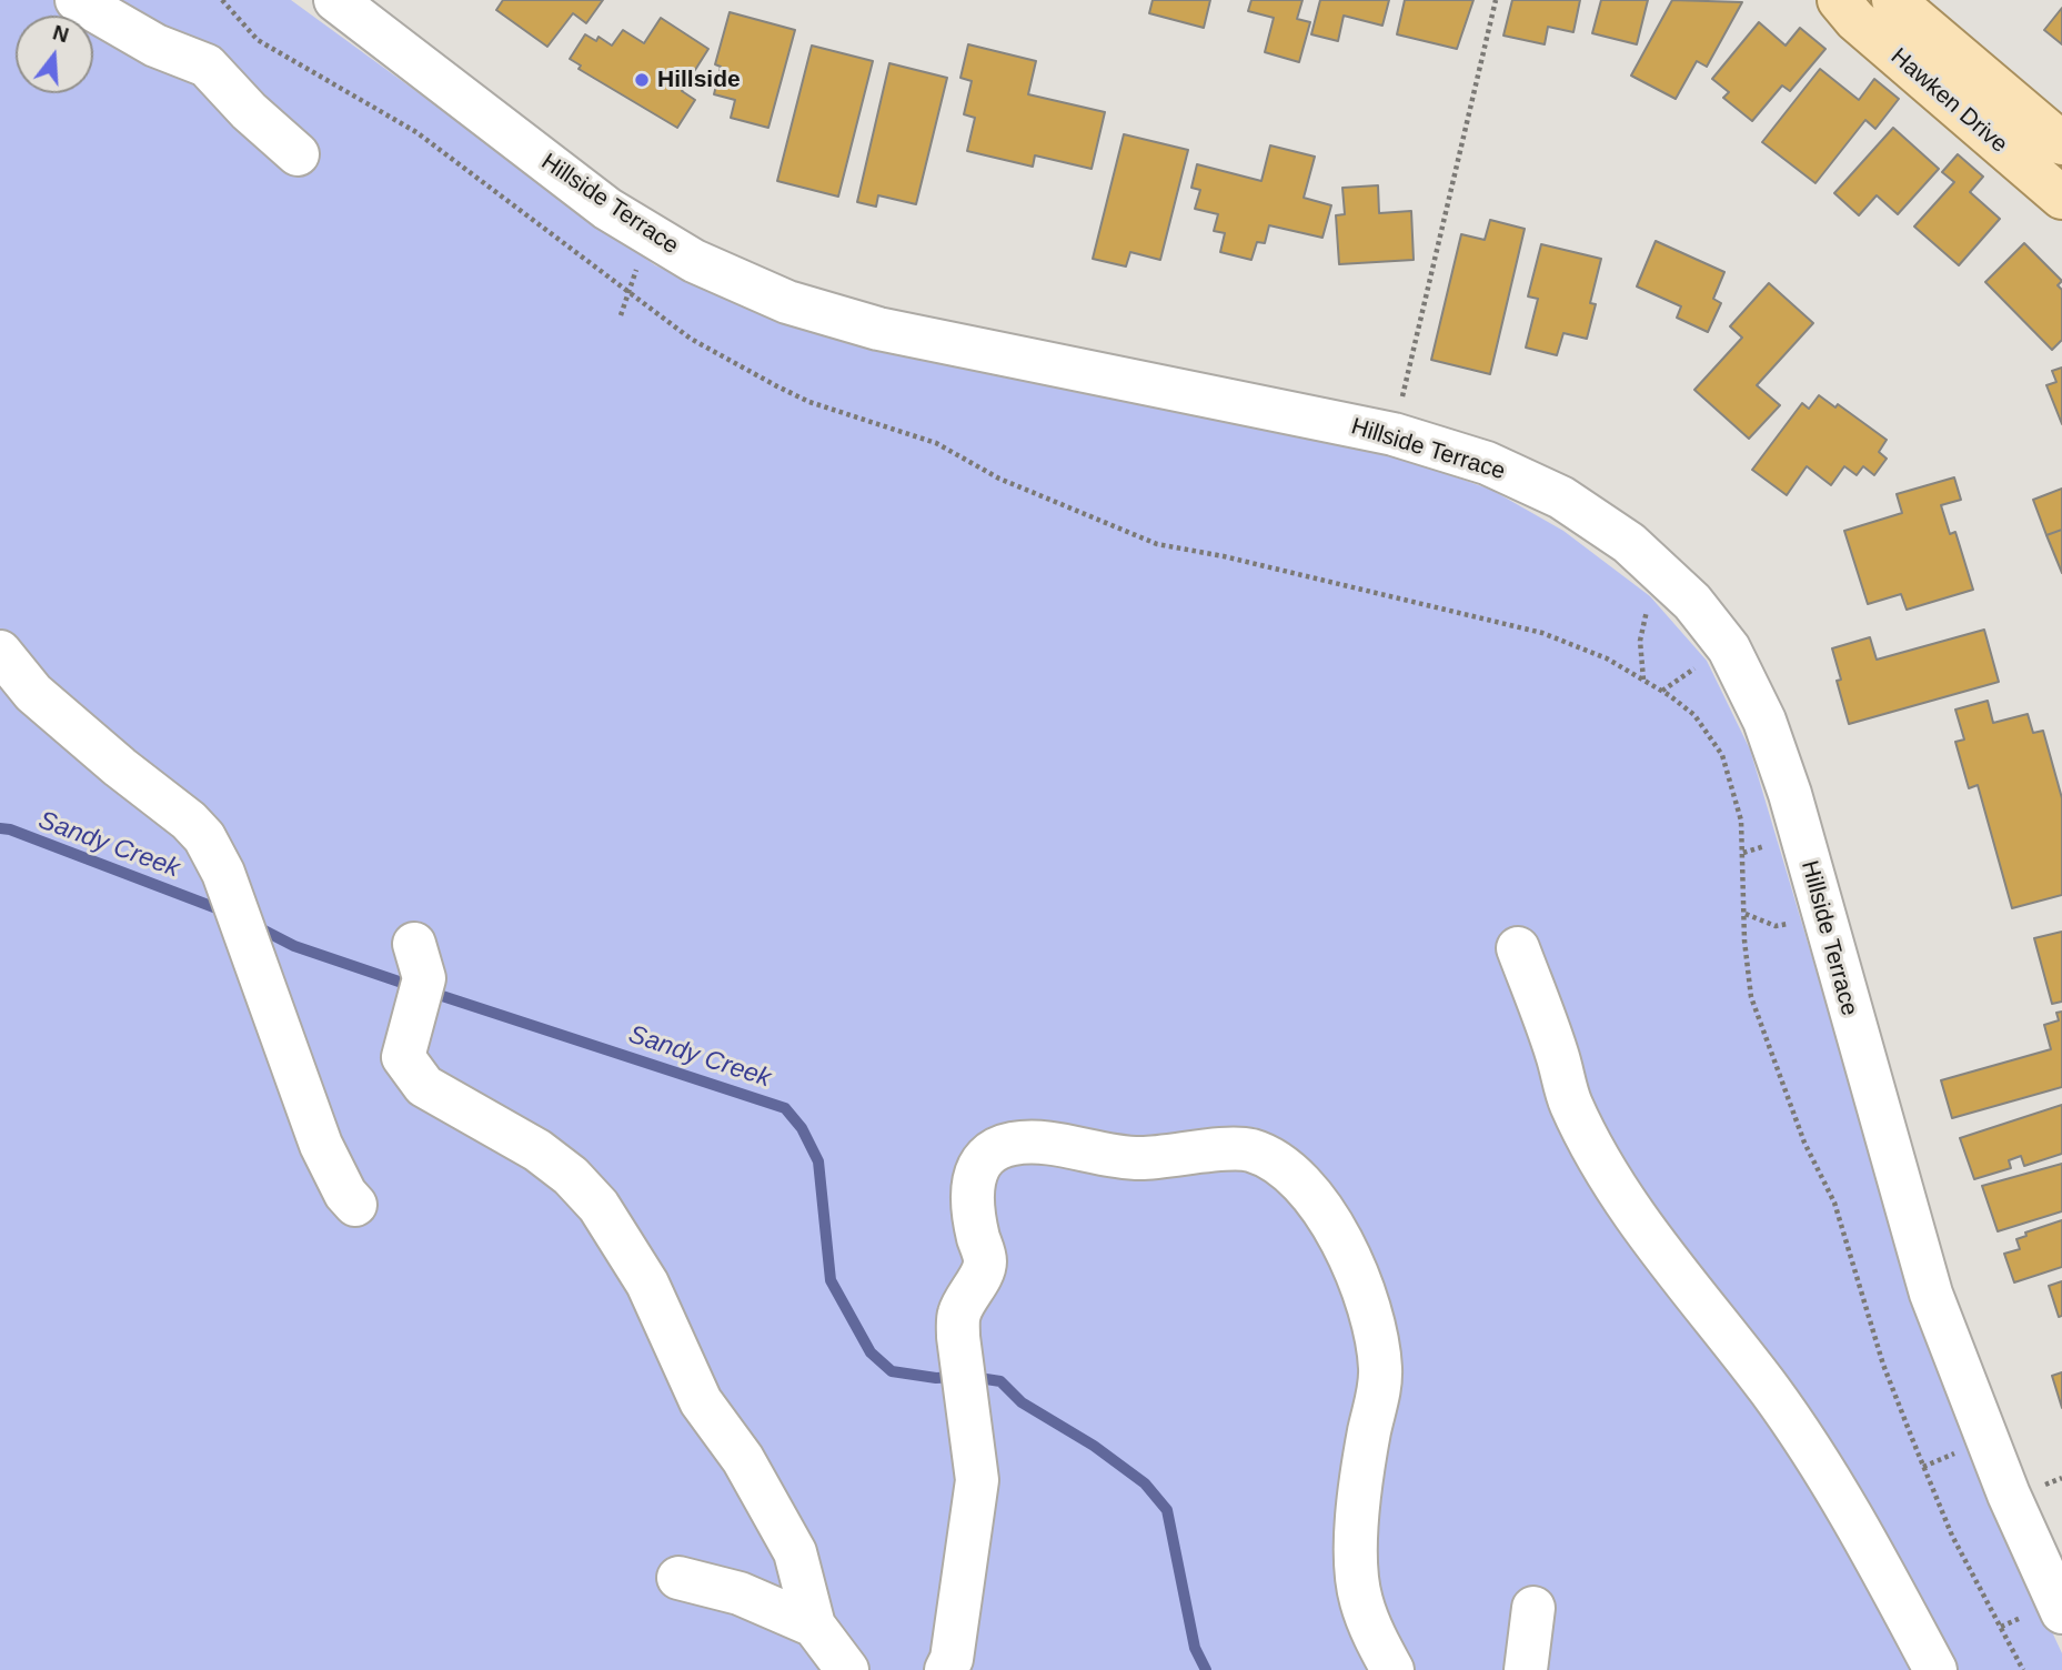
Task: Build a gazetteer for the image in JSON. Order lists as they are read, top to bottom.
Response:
{
  "streets": {
    "main road": ["Hawken Drive"],
    "street": ["Hillside Terrace"]
  },
  "water": ["Sandy Creek"],
  "places": ["Hillside"],
  "north": "top"
}
